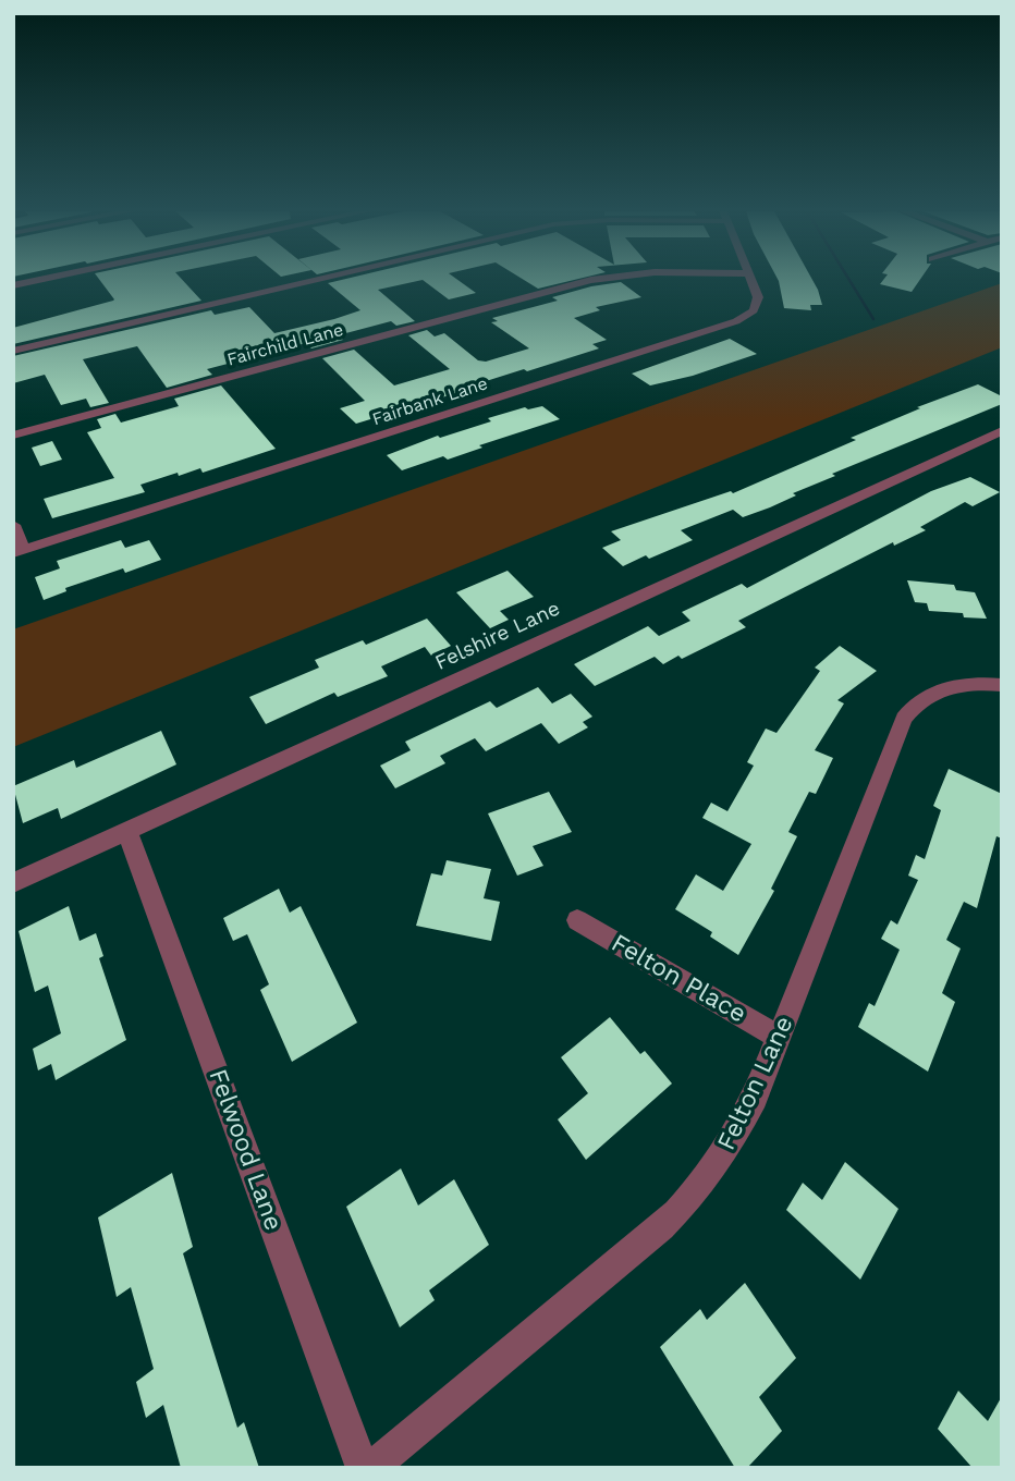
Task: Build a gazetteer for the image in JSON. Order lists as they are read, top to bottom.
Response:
{
  "streets": {
    "street": [
      "Fairchild Lane",
      "Fairbank Lane",
      "Felshire Lane",
      "Felton Place",
      "Felton Lane",
      "Felwood Lane"
    ]
  },
  "crossings": [
    ["Felshire Lane", "Felwood Lane"],
    ["Felton Place", "Felton Lane"]
  ]
}
